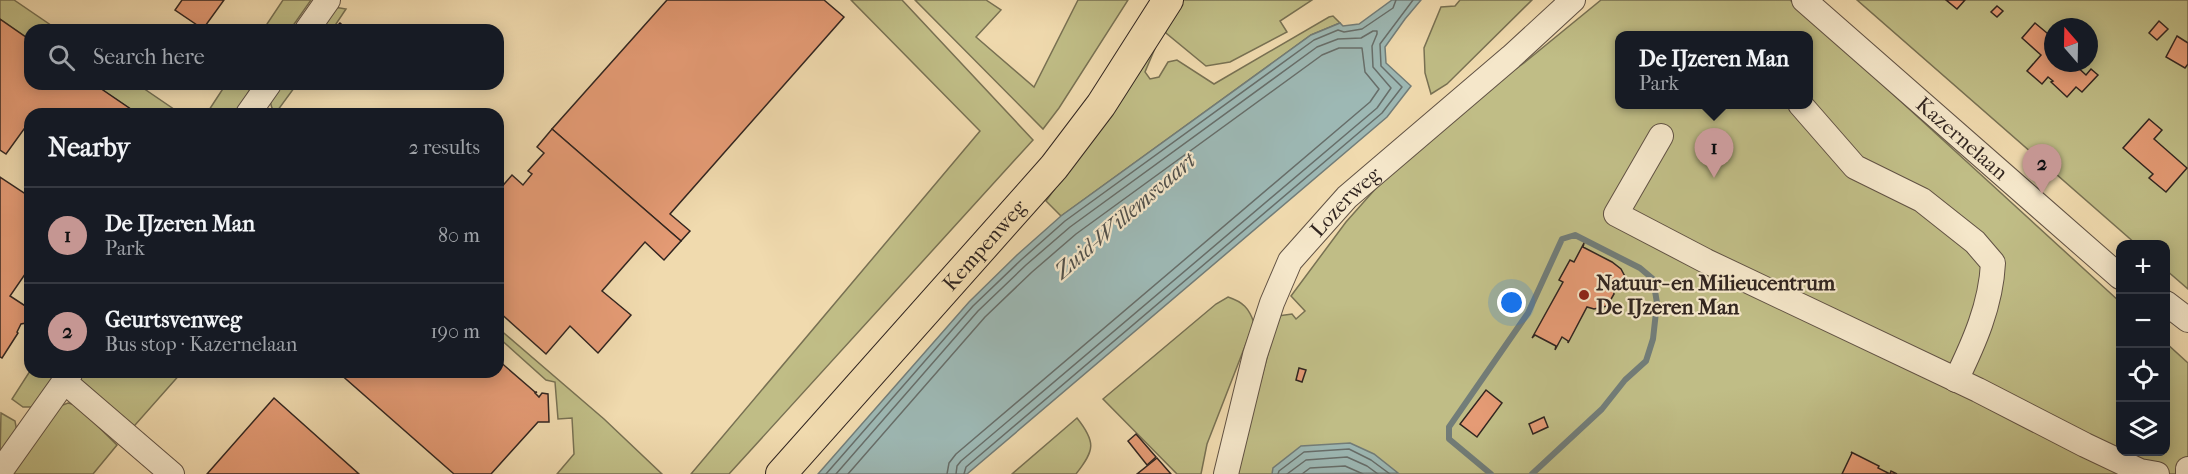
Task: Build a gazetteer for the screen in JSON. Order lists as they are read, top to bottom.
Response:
{
  "streets": {
    "main road": ["Kempenweg"],
    "street": ["Kazernelaan", "Lozerweg"]
  },
  "water": ["Zuid-Willemsvaart"],
  "places": ["Natuur- en Milieucentrum De IJzeren Man"],
  "north": "top",
  "page": {
    "search": "Search here",
    "popup": ["De IJzeren Man", "Park"],
    "heading": ["Nearby", "2 results"],
    "pins": ["1", "2"],
    "list": [
      {
        "mark": "1",
        "name": "De IJzeren Man",
        "note": "Park",
        "value": "80 m"
      },
      {
        "mark": "2",
        "name": "Geurtsvenweg",
        "note": "Bus stop · Kazernelaan",
        "value": "190 m"
      }
    ],
    "map_buttons": ["+", "−"]
  }
}
